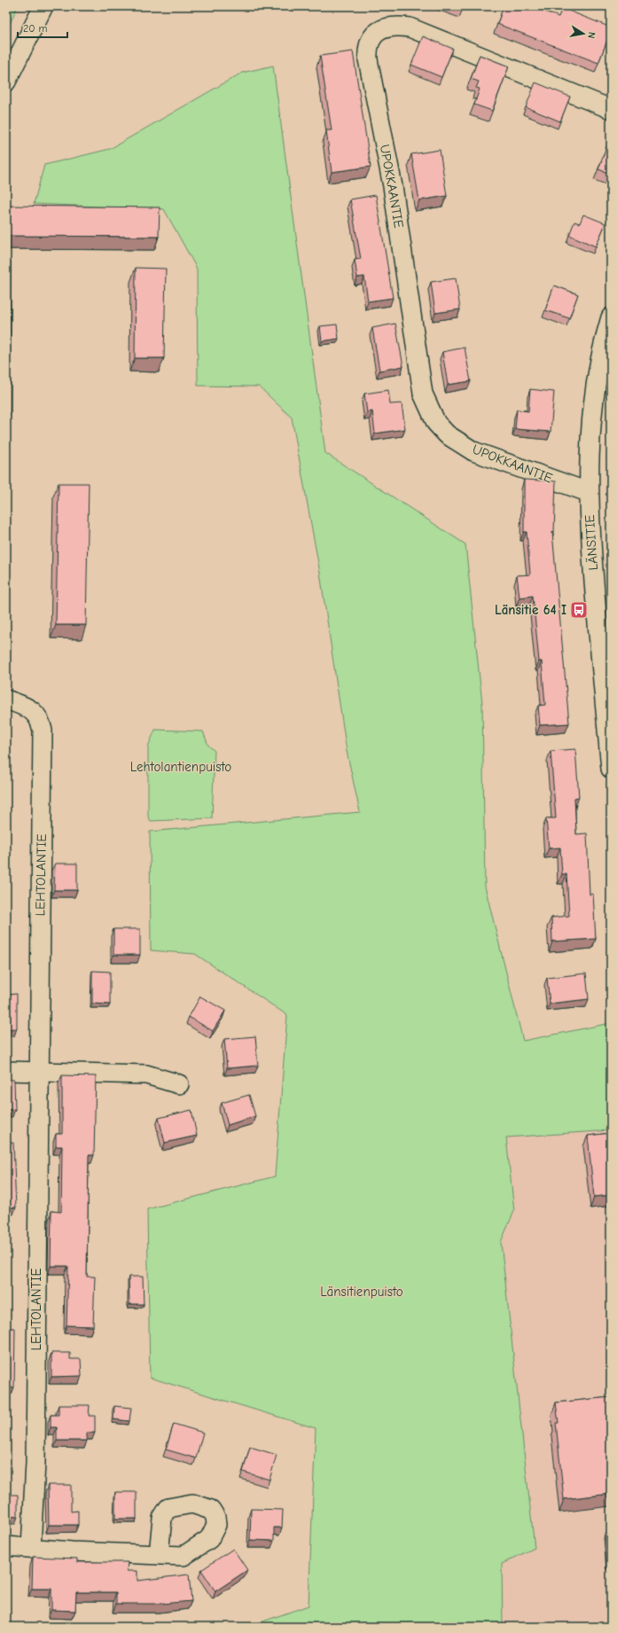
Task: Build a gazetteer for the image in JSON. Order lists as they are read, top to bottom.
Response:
{
  "streets": {
    "street": ["UPOKKAANTIE", "LÄNSITIE", "LEHTOLANTIE"]
  },
  "crossings": [
    ["UPOKKAANTIE", "LÄNSITIE"]
  ],
  "parks": ["Lehtolantienpuisto", "Länsitienpuisto"],
  "places": {
    "bus stop": ["Länsitie 64 I"]
  },
  "scale_bar": "20 m",
  "north": "right"
}
